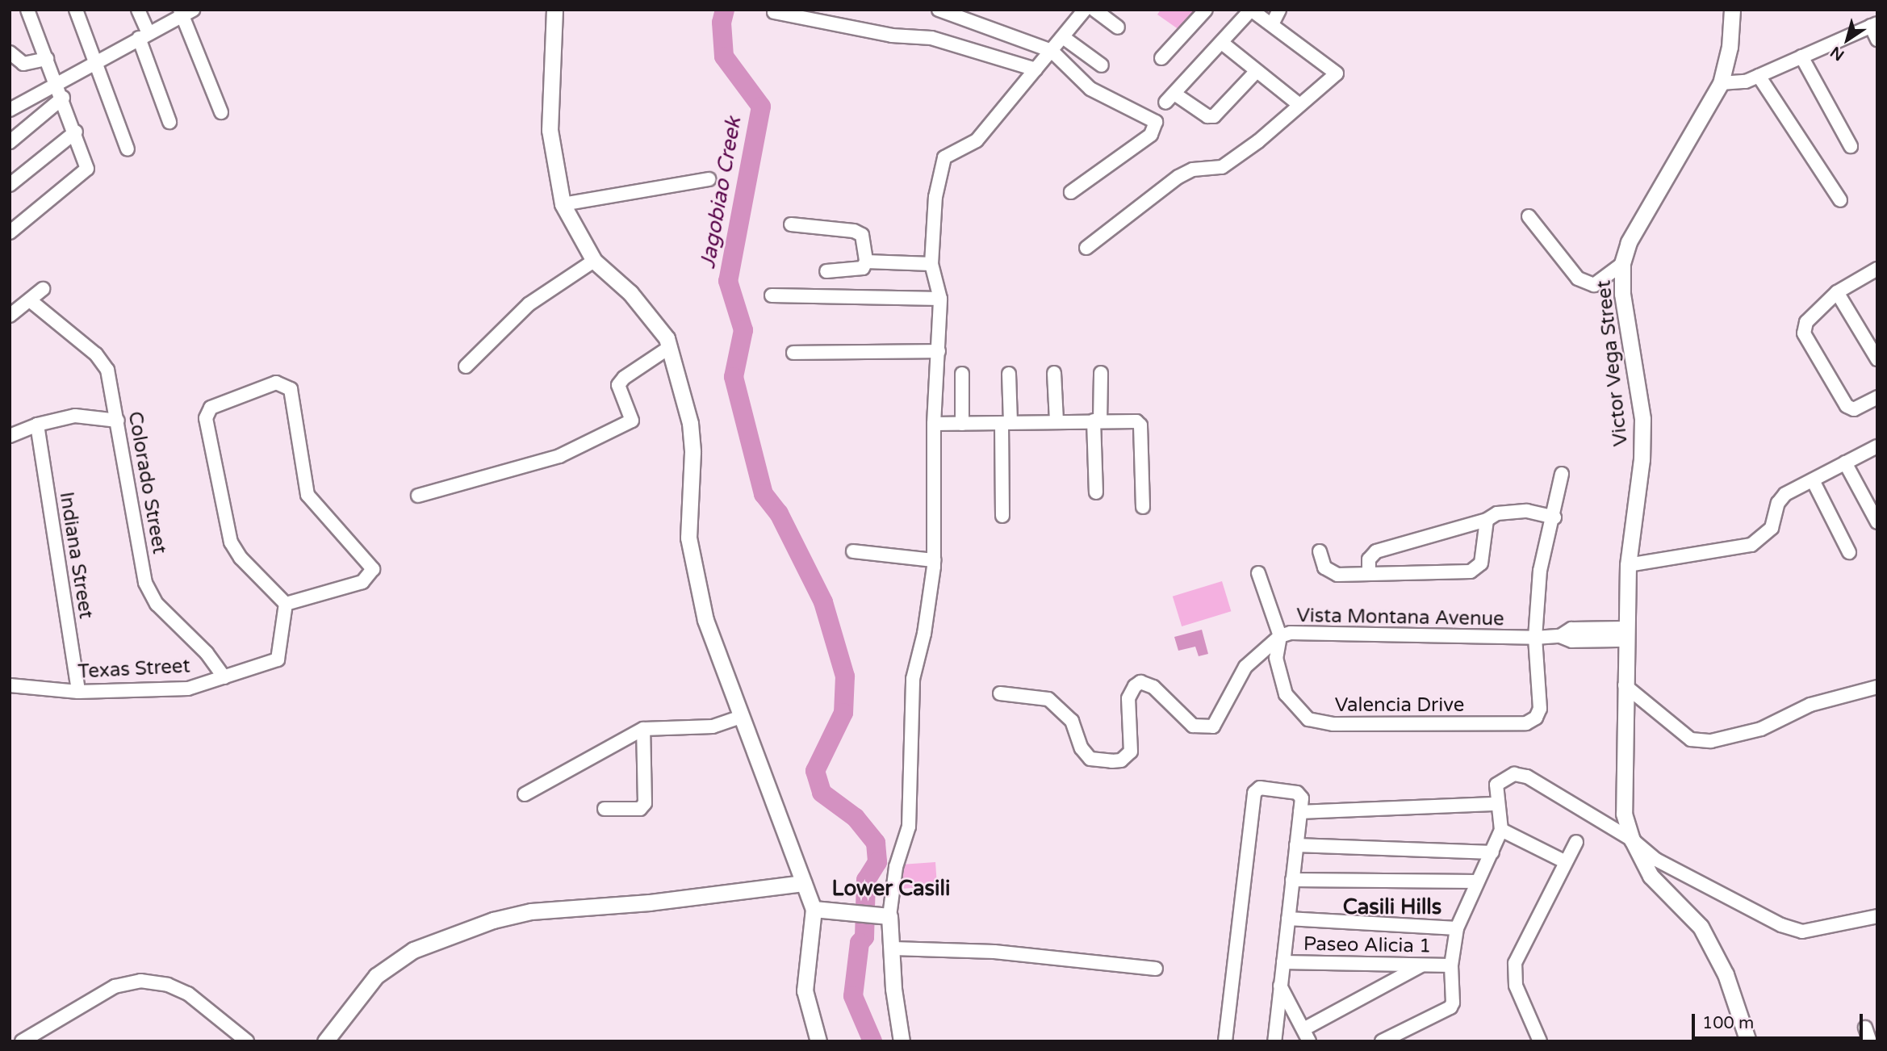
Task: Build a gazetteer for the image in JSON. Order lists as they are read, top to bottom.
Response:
{
  "streets": {
    "street": [
      "Victor Vega Street",
      "Colorado Street",
      "Indiana Street",
      "Vista Montana Avenue",
      "Texas Street",
      "Valencia Drive",
      "Paseo Alicia 1"
    ]
  },
  "crossings": [
    ["Victor Vega Street", "Vista Montana Avenue"],
    ["Colorado Street", "Texas Street"],
    ["Indiana Street", "Texas Street"],
    ["Vista Montana Avenue", "Valencia Drive"]
  ],
  "districts": ["Lower Casili", "Casili Hills"],
  "water": ["Jagobiao Creek"],
  "scale_bar": "100 m",
  "north": "bottom left"
}
